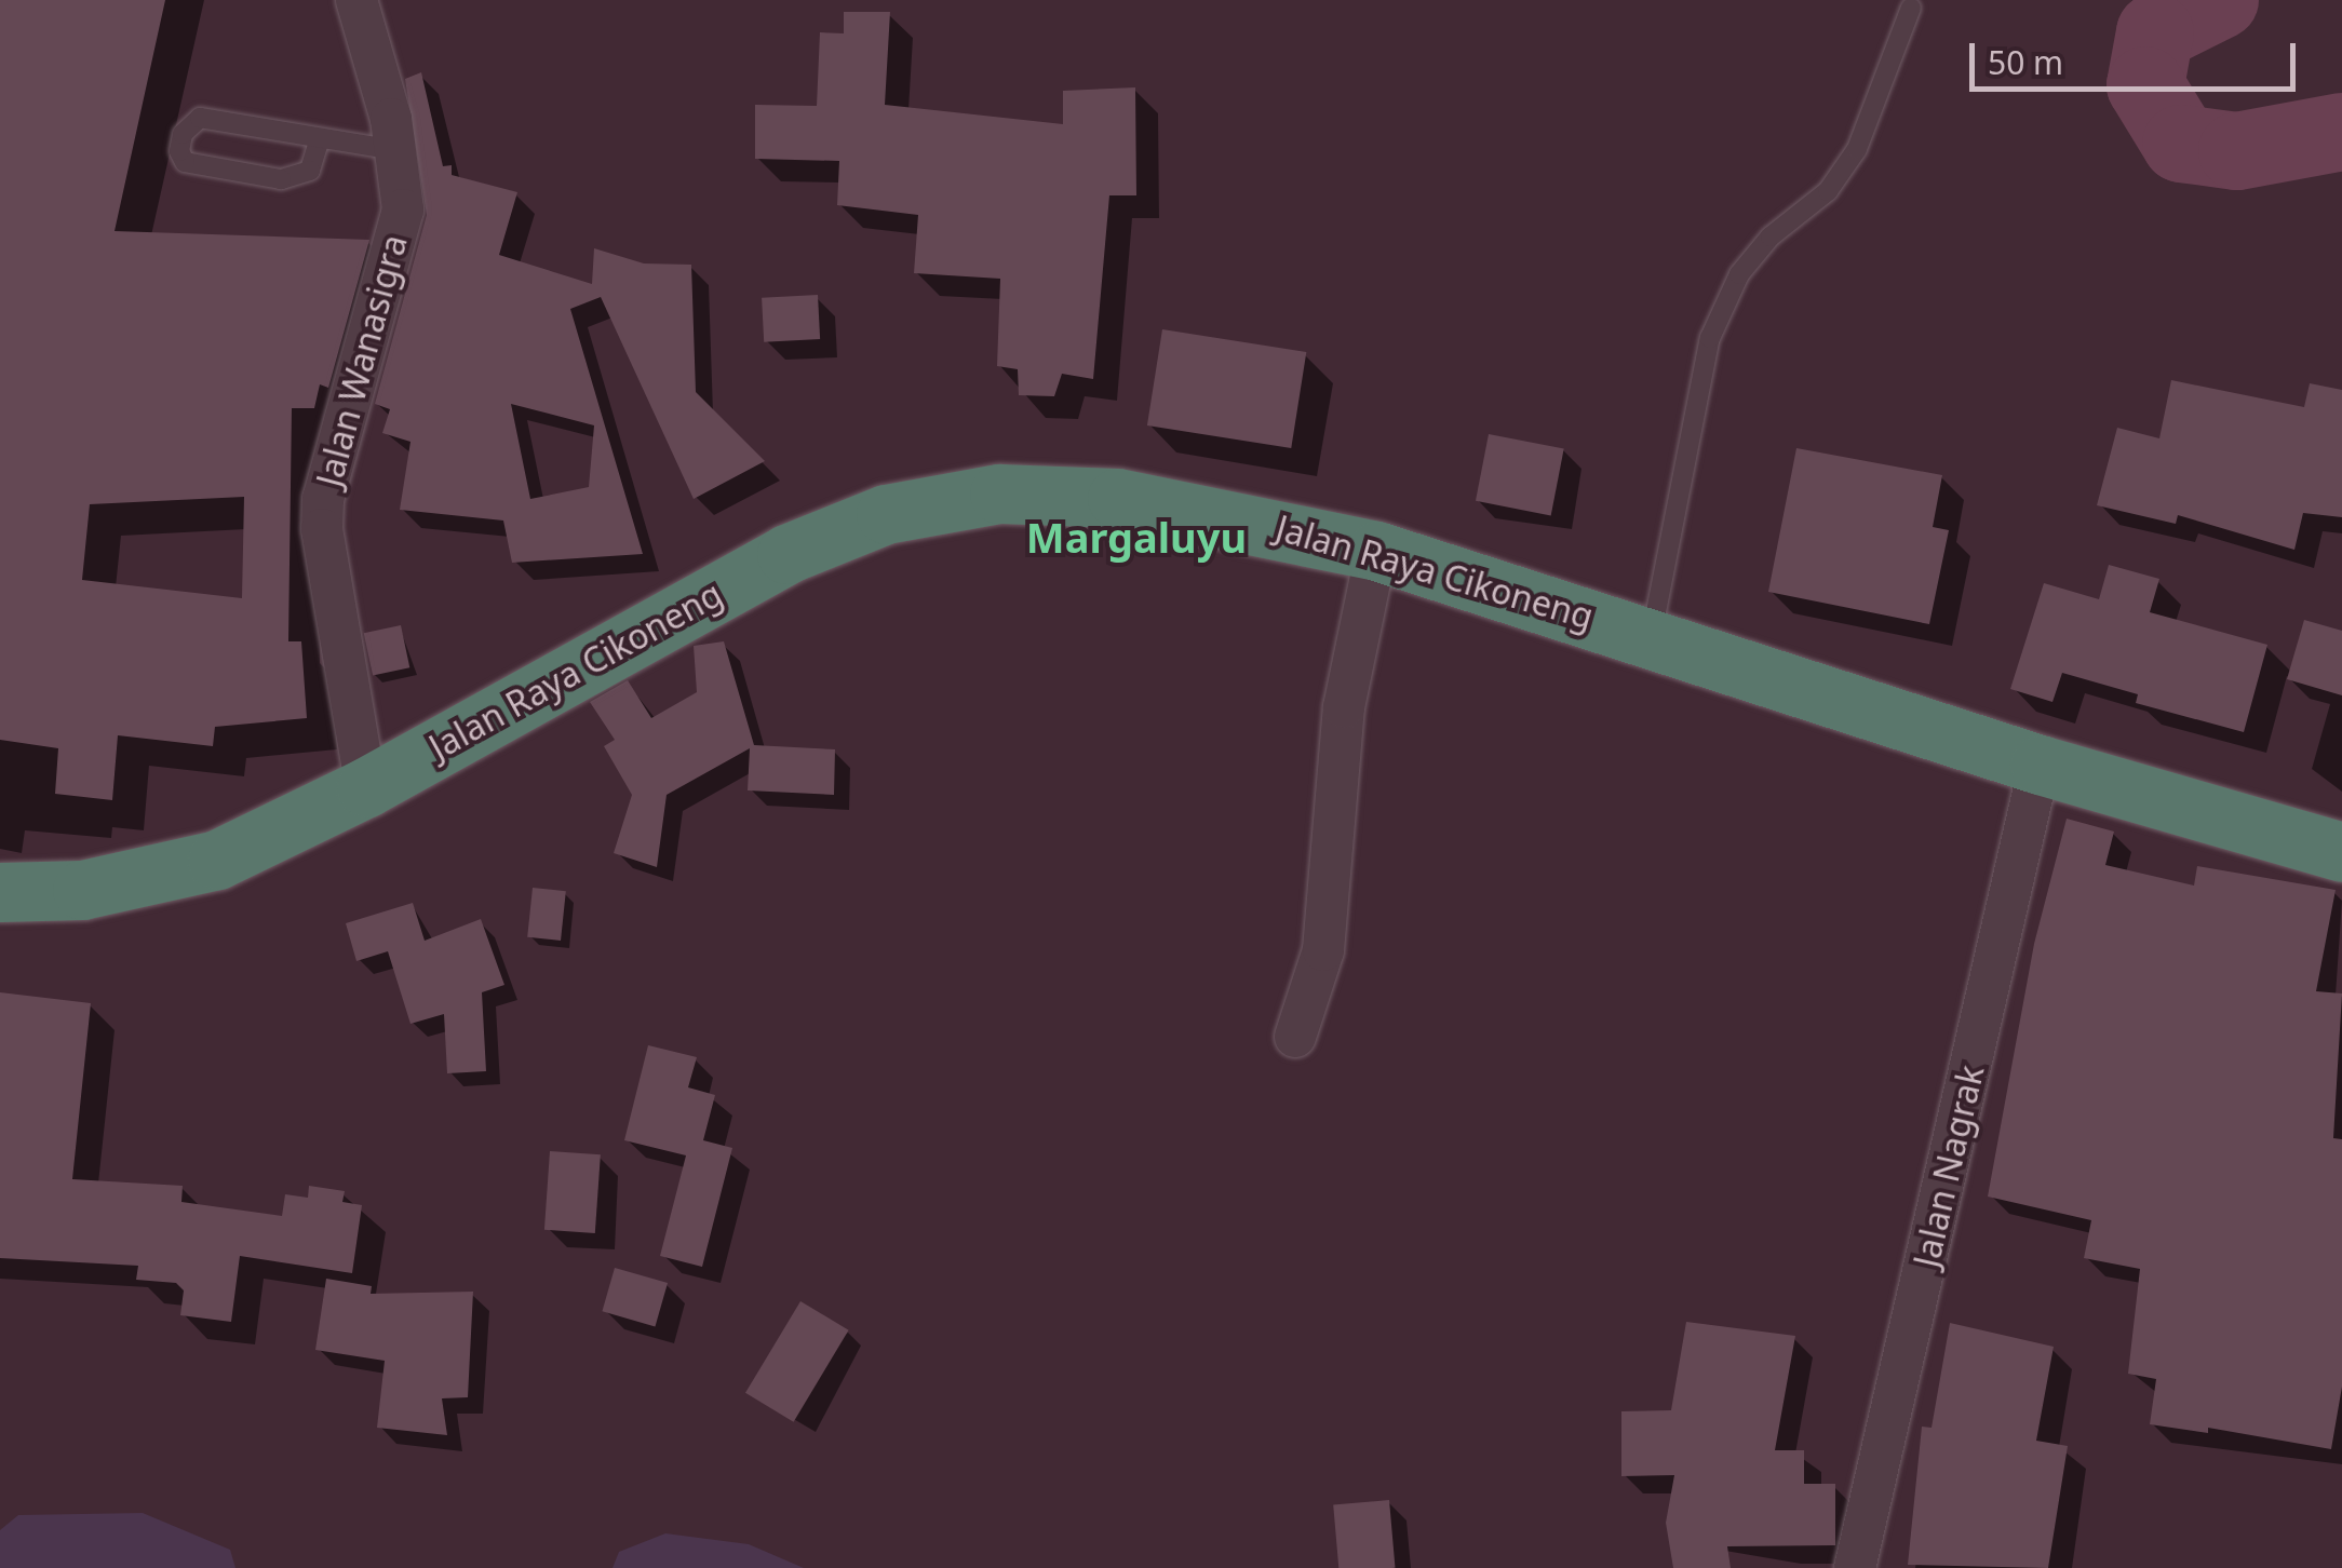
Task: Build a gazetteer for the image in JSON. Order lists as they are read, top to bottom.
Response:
{
  "streets": {
    "highway": ["Jalan Raya Cikoneng"],
    "street": ["Jalan Wanasigra", "Jalan Nagrak"]
  },
  "crossings": [
    ["Jalan Wanasigra", "Jalan Raya Cikoneng"],
    ["Jalan Raya Cikoneng", "Jalan Nagrak"]
  ],
  "districts": ["Margaluyu"],
  "scale_bar": "50 m"
}
